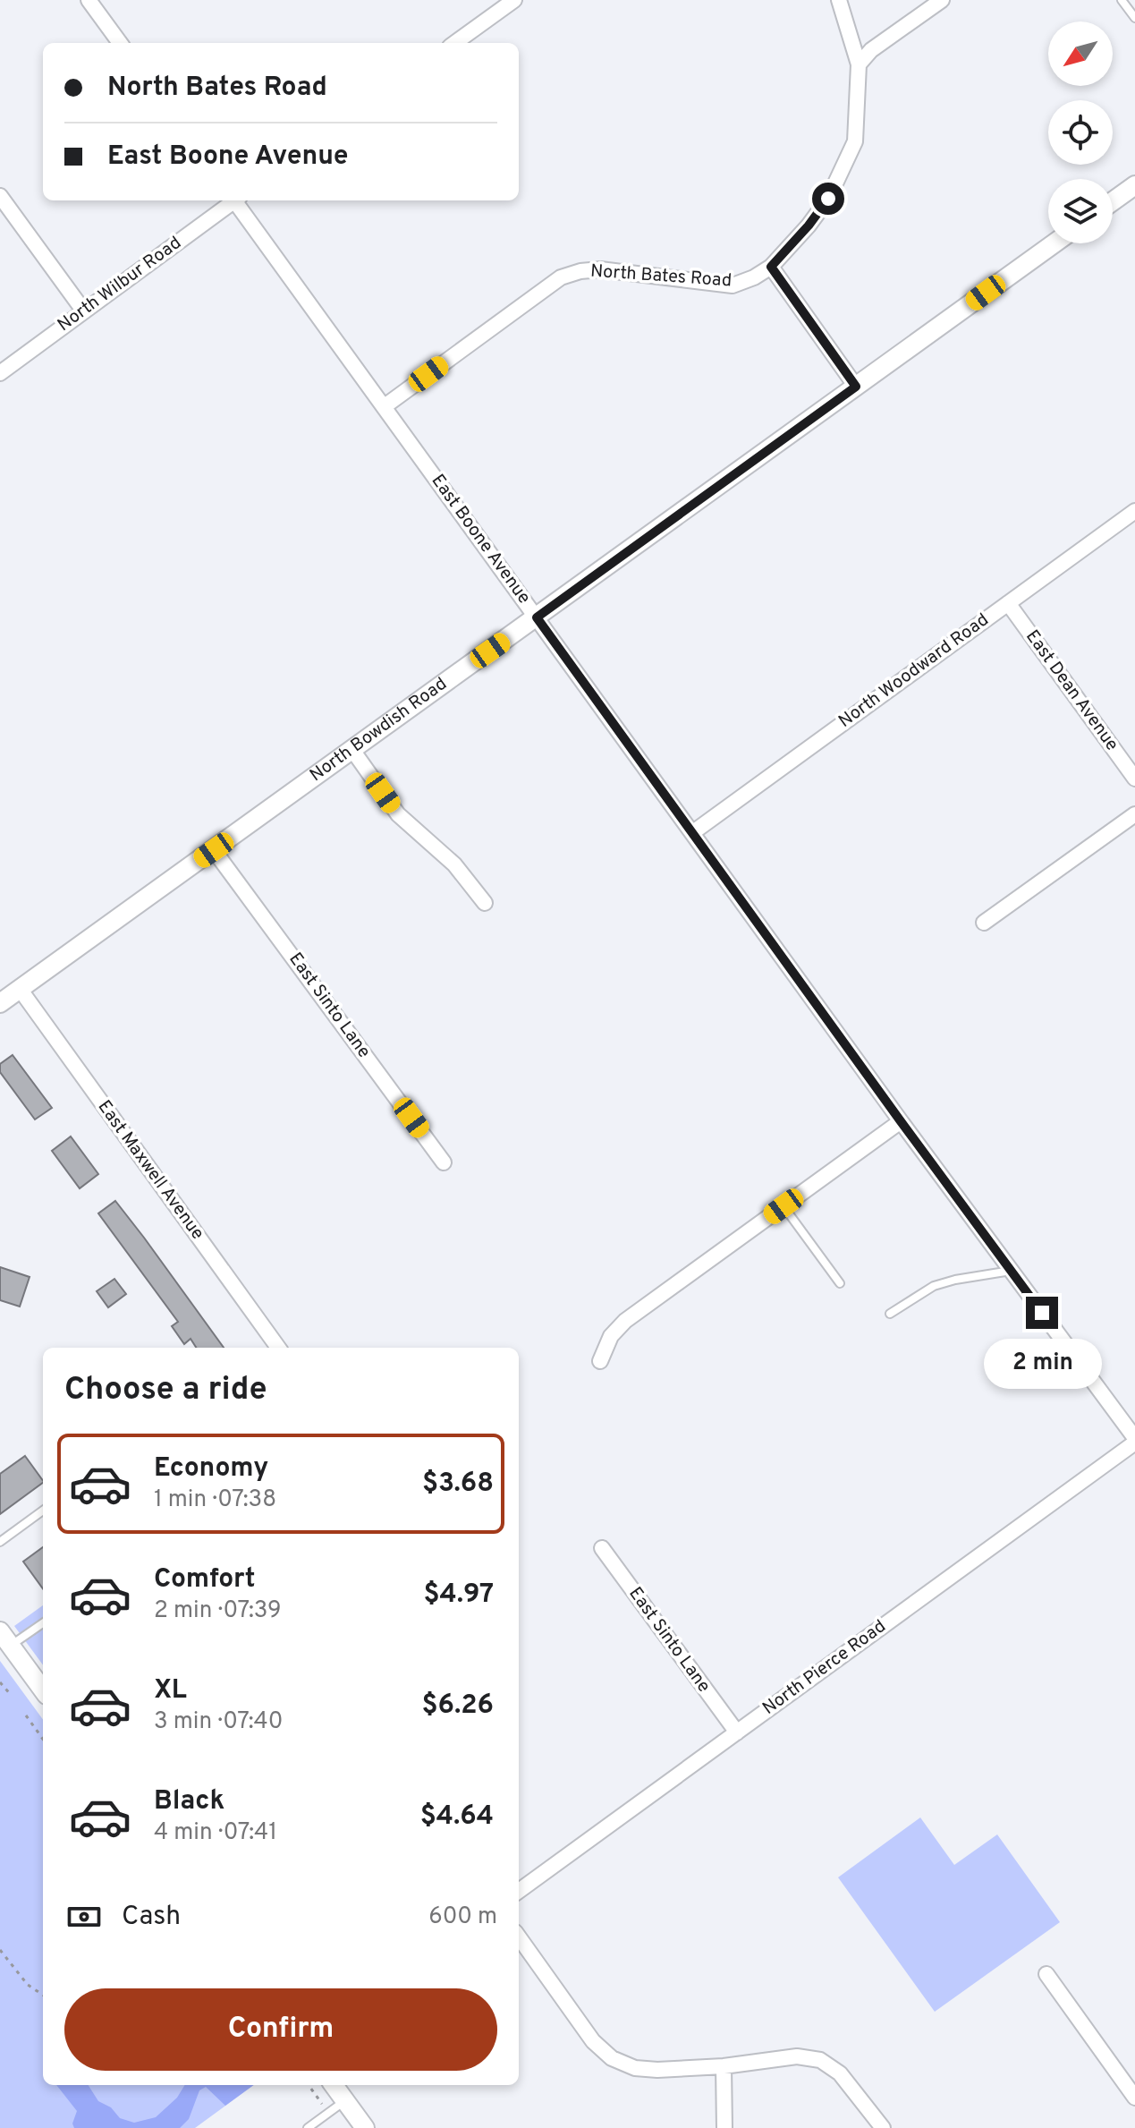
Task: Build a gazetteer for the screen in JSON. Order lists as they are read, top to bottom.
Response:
{
  "streets": {
    "street": [
      "North Bates Road",
      "North Wilbur Road",
      "East Boone Avenue",
      "North Woodward Road",
      "East Dean Avenue",
      "North Bowdish Road",
      "East Sinto Lane",
      "East Maxwell Avenue",
      "North Pierce Road"
    ]
  },
  "crossings": [
    ["North Bates Road", "East Boone Avenue"],
    ["East Boone Avenue", "North Woodward Road"],
    ["East Boone Avenue", "North Bowdish Road"],
    ["East Boone Avenue", "North Pierce Road"],
    ["North Woodward Road", "East Dean Avenue"],
    ["North Bowdish Road", "East Sinto Lane"],
    ["North Bowdish Road", "East Maxwell Avenue"],
    ["East Sinto Lane", "North Pierce Road"]
  ],
  "north": "bottom left",
  "page": {
    "banner": ["North Bates Road", "East Boone Avenue"],
    "bubble": "2 min",
    "heading": "Choose a ride",
    "list": [
      {
        "name": "Economy",
        "note": "1 min · 07:38",
        "value": "$3.68"
      },
      {
        "name": "Comfort",
        "note": "2 min · 07:39",
        "value": "$4.97"
      },
      {
        "name": "XL",
        "note": "3 min · 07:40",
        "value": "$6.26"
      },
      {
        "name": "Black",
        "note": "4 min · 07:41",
        "value": "$4.64"
      }
    ],
    "pay": ["Cash", "600 m"],
    "buttons": "Confirm"
  }
}
